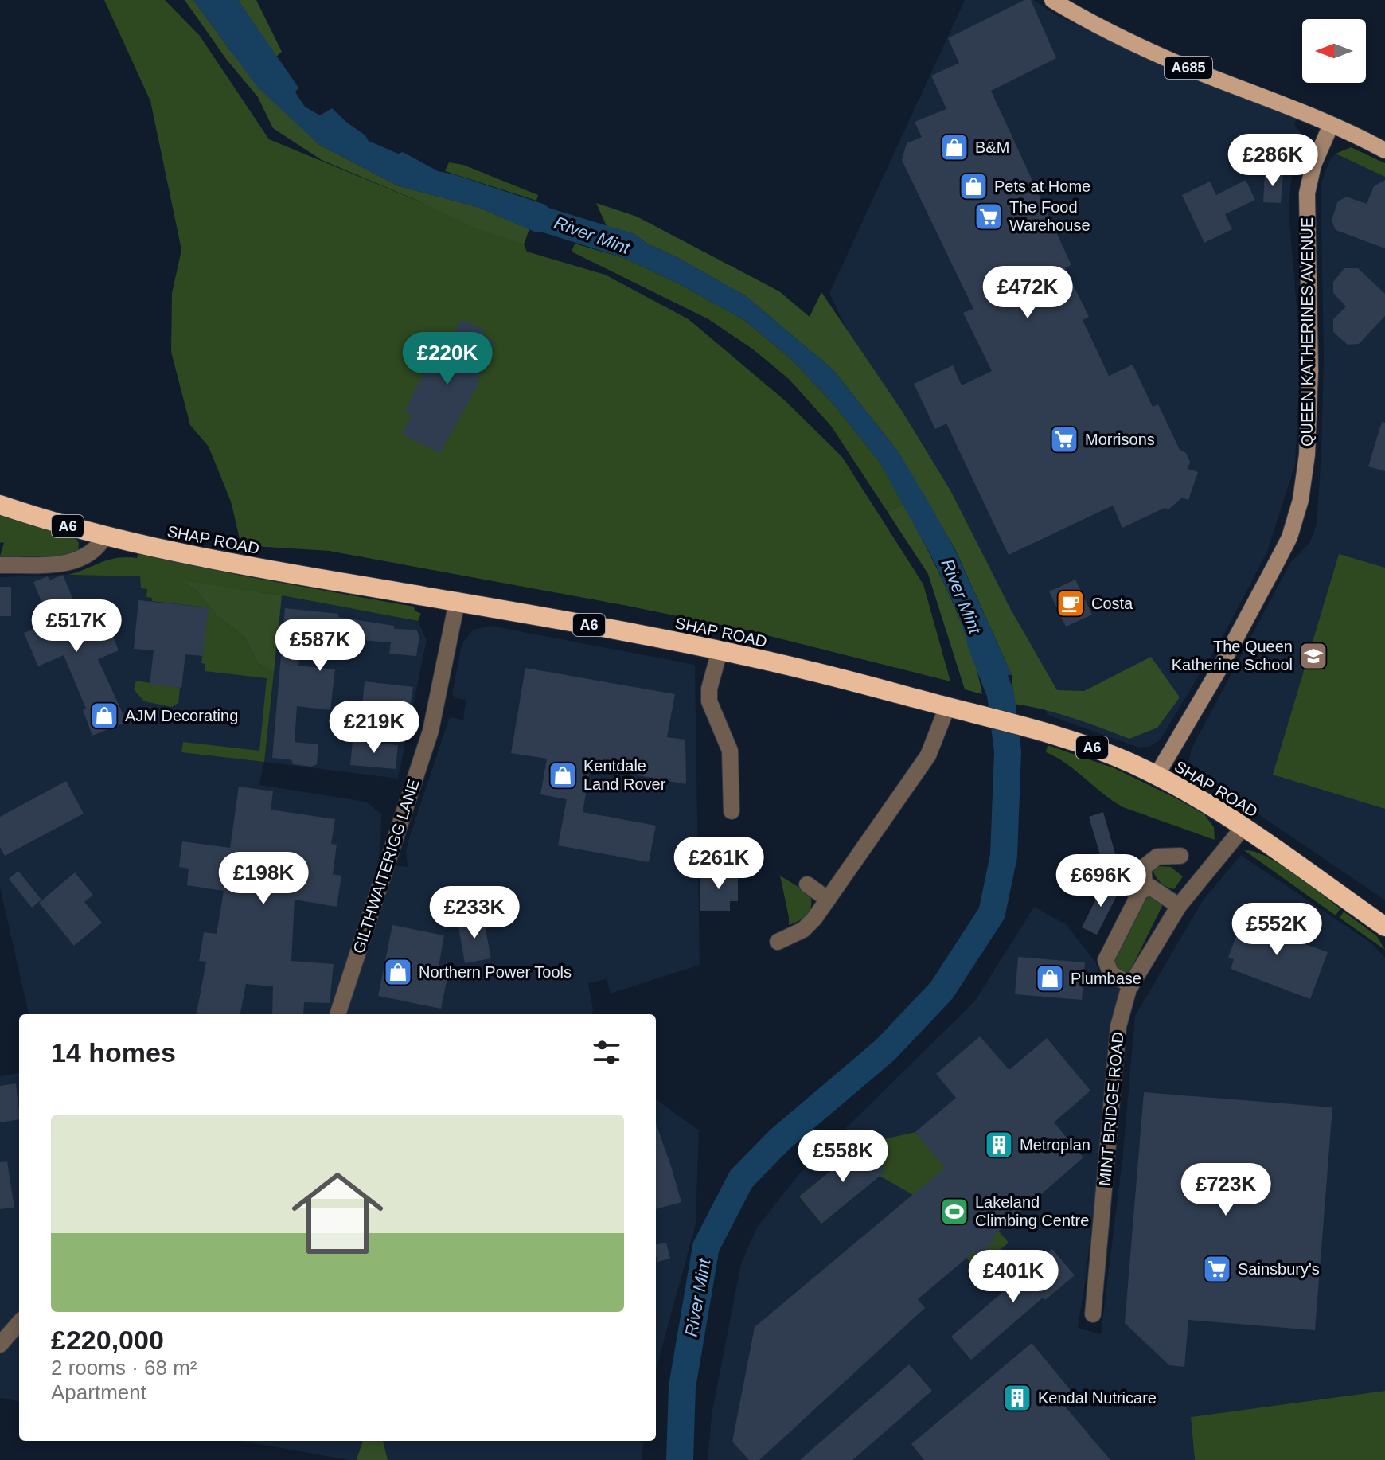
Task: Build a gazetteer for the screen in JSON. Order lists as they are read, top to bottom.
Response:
{
  "streets": {
    "highway": ["A6", "SHAP ROAD"],
    "main road": ["A685"],
    "street": ["QUEEN KATHERINES AVENUE", "GILTHWAITERIGG LANE", "MINT BRIDGE ROAD"]
  },
  "crossings": [
    ["A685", "QUEEN KATHERINES AVENUE"],
    ["QUEEN KATHERINES AVENUE", "SHAP ROAD"],
    ["SHAP ROAD", "GILTHWAITERIGG LANE"],
    ["SHAP ROAD", "MINT BRIDGE ROAD"]
  ],
  "water": ["River Mint"],
  "places": {
    "shop": [
      "B&M",
      "Pets at Home",
      "AJM Decorating",
      "Kentdale Land Rover",
      "Northern Power Tools",
      "Plumbase"
    ],
    "supermarket": ["The Food Warehouse", "Morrisons", "Sainsbury's"],
    "cafe": ["Costa"],
    "school or university": ["The Queen Katherine School"],
    "building": ["Metroplan", "Kendal Nutricare"],
    "sports": ["Lakeland Climbing Centre"]
  },
  "north": "left",
  "page": {
    "price": [
      "£286K",
      "£472K",
      "£220K",
      "£517K",
      "£587K",
      "£219K",
      "£261K",
      "£198K",
      "£696K",
      "£233K",
      "£552K",
      "£558K",
      "£723K",
      "£401K"
    ],
    "heading": "14 homes",
    "list": [
      {
        "name": "£220,000",
        "note": "2 rooms · 68 m² · Apartment"
      }
    ]
  }
}
